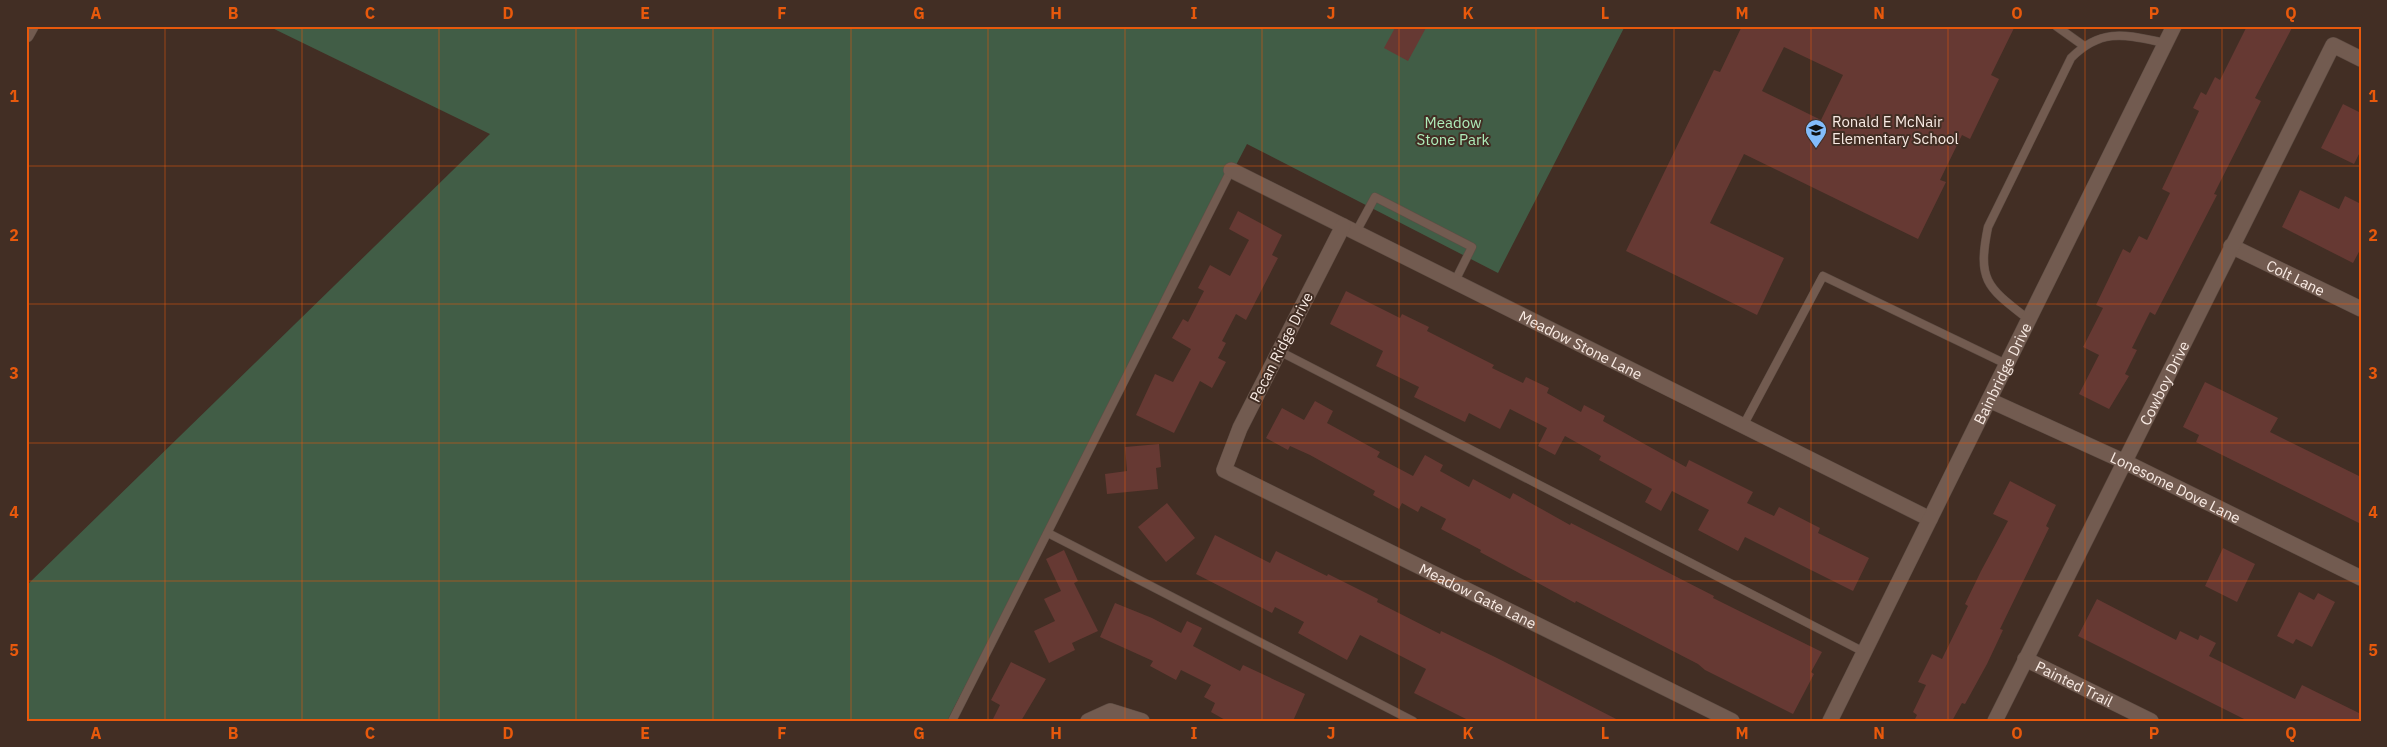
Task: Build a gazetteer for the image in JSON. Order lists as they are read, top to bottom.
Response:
{
  "streets": {
    "street": [
      "Colt Lane",
      "Meadow Stone Lane",
      "Pecan Ridge Drive",
      "Bainbridge Drive",
      "Cowboy Drive",
      "Lonesome Dove Lane",
      "Meadow Gate Lane",
      "Painted Trail"
    ]
  },
  "crossings": [
    ["Colt Lane", "Cowboy Drive"],
    ["Meadow Stone Lane", "Pecan Ridge Drive"],
    ["Meadow Stone Lane", "Bainbridge Drive"],
    ["Pecan Ridge Drive", "Meadow Gate Lane"],
    ["Bainbridge Drive", "Lonesome Dove Lane"],
    ["Cowboy Drive", "Lonesome Dove Lane"],
    ["Cowboy Drive", "Painted Trail"]
  ],
  "parks": ["Meadow Stone Park"],
  "places": {
    "school or university": ["Ronald E McNair Elementary School"]
  },
  "grid": {
    "columns": [
      "A",
      "B",
      "C",
      "D",
      "E",
      "F",
      "G",
      "H",
      "I",
      "J",
      "K",
      "L",
      "M",
      "N",
      "O",
      "P",
      "Q"
    ],
    "rows": [
      "1",
      "2",
      "3",
      "4",
      "5"
    ]
  }
}
